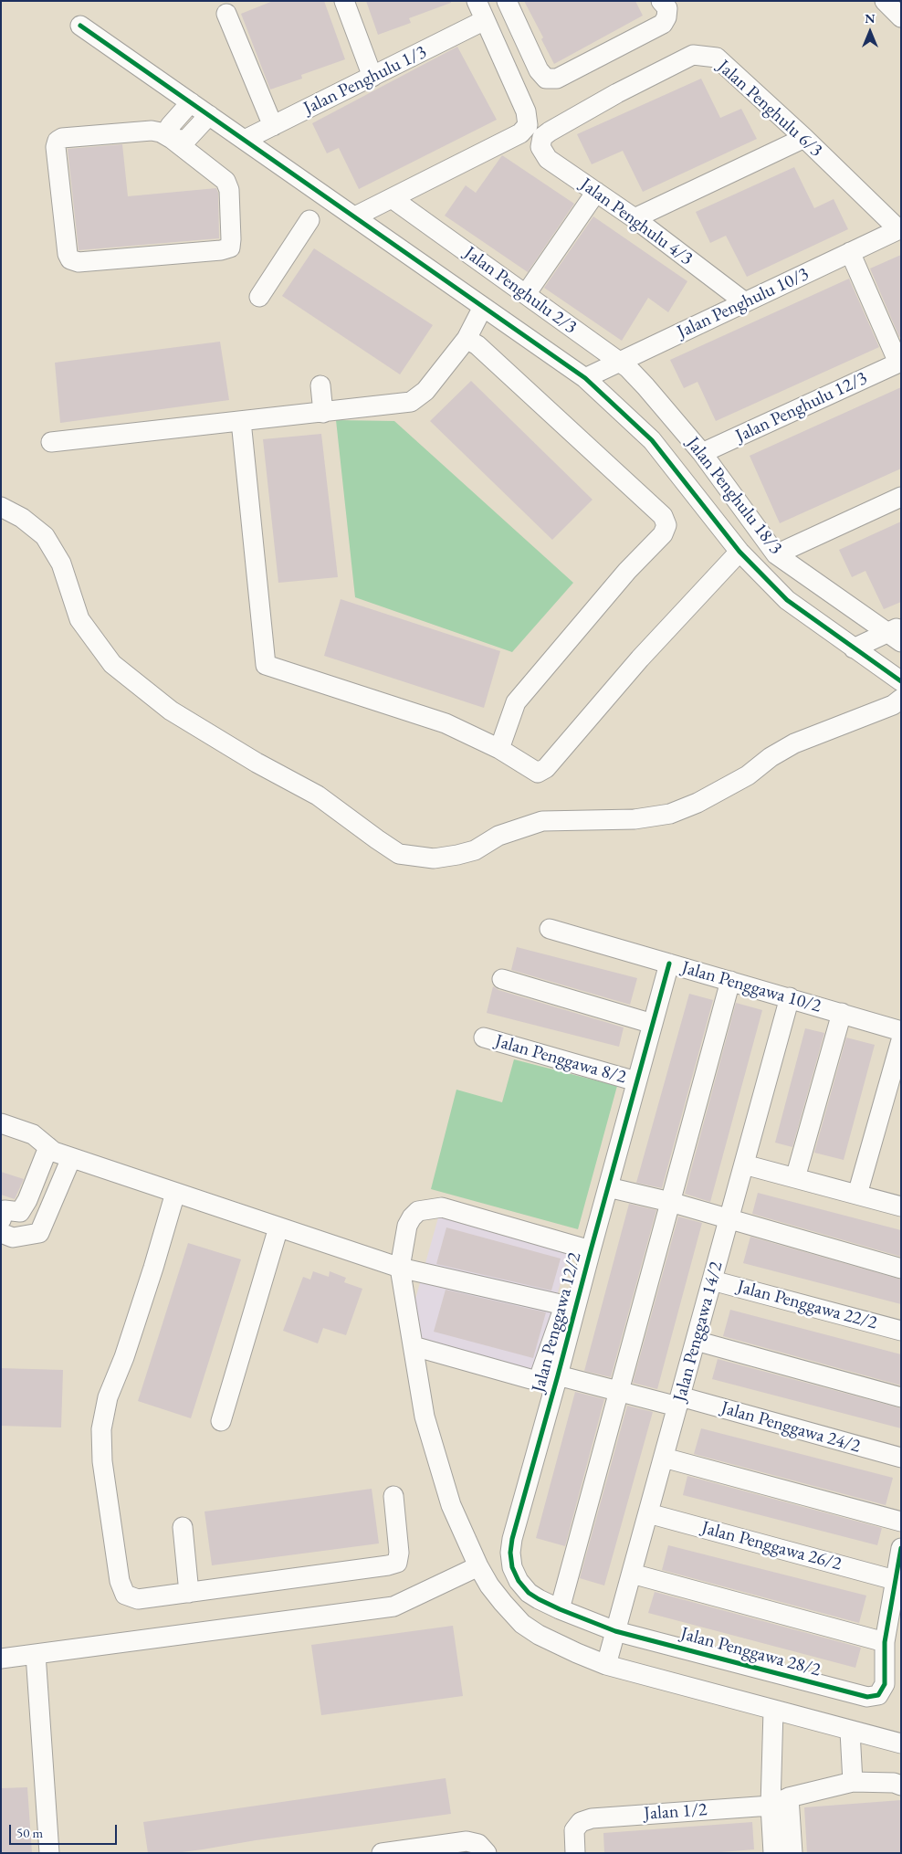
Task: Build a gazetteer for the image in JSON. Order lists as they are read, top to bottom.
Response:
{
  "streets": {
    "street": [
      "Jalan Penghulu 1/3",
      "Jalan Penghulu 6/3",
      "Jalan Penghulu 4/3",
      "Jalan Penghulu 2/3",
      "Jalan Penghulu 10/3",
      "Jalan Penghulu 12/3",
      "Jalan Penghulu 18/3",
      "Jalan Penggawa 10/2",
      "Jalan Penggawa 8/2",
      "Jalan Penggawa 22/2",
      "Jalan Penggawa 12/2",
      "Jalan Penggawa 14/2",
      "Jalan Penggawa 24/2",
      "Jalan Penggawa 26/2",
      "Jalan Penggawa 28/2",
      "Jalan 1/2"
    ]
  },
  "crossings": [
    ["Jalan Penghulu 6/3", "Jalan Penghulu 4/3"],
    ["Jalan Penghulu 6/3", "Jalan Penghulu 10/3"],
    ["Jalan Penghulu 4/3", "Jalan Penghulu 10/3"],
    ["Jalan Penghulu 2/3", "Jalan Penghulu 10/3"],
    ["Jalan Penghulu 2/3", "Jalan Penghulu 18/3"],
    ["Jalan Penghulu 12/3", "Jalan Penghulu 18/3"],
    ["Jalan Penggawa 10/2", "Jalan Penggawa 12/2"],
    ["Jalan Penggawa 10/2", "Jalan Penggawa 14/2"],
    ["Jalan Penggawa 8/2", "Jalan Penggawa 12/2"],
    ["Jalan Penggawa 22/2", "Jalan Penggawa 14/2"],
    ["Jalan Penggawa 12/2", "Jalan Penggawa 14/2"],
    ["Jalan Penggawa 12/2", "Jalan Penggawa 24/2"],
    ["Jalan Penggawa 12/2", "Jalan Penggawa 28/2"],
    ["Jalan Penggawa 14/2", "Jalan Penggawa 24/2"],
    ["Jalan Penggawa 14/2", "Jalan Penggawa 26/2"],
    ["Jalan Penggawa 14/2", "Jalan Penggawa 28/2"]
  ],
  "scale_bar": "50 m",
  "north": "top"
}
